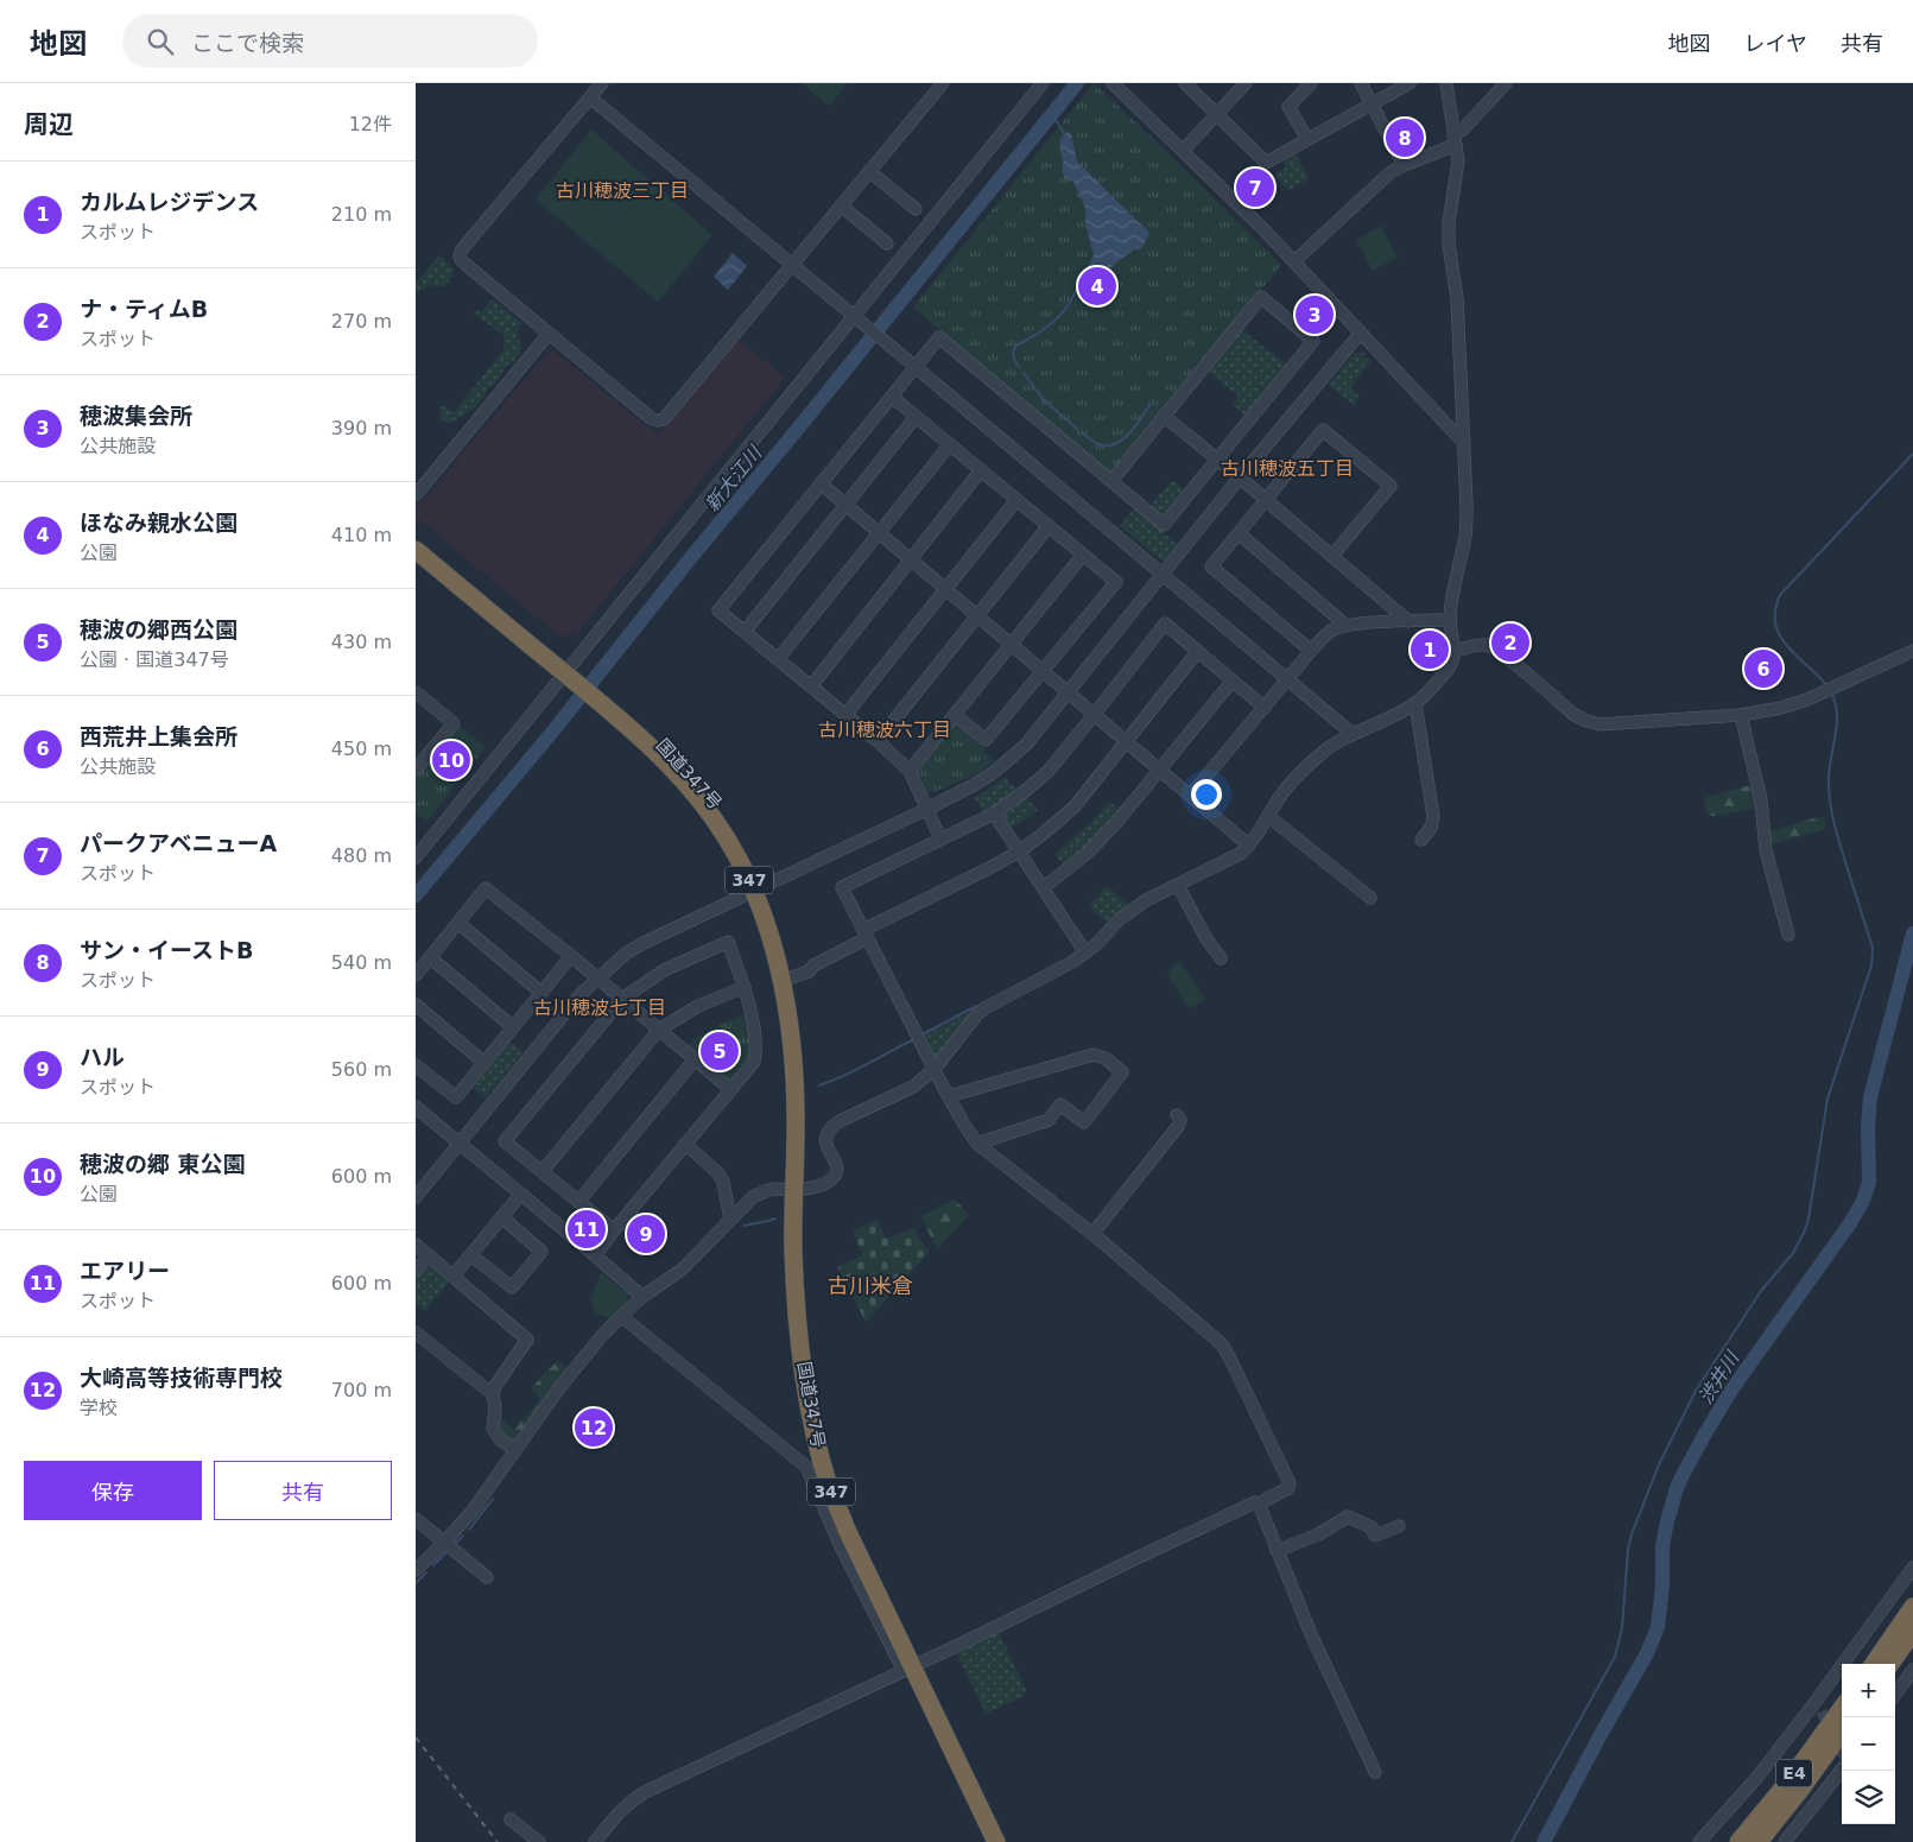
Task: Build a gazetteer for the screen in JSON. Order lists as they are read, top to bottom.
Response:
{
  "streets": {
    "highway": ["国道347号", "347", "E4"]
  },
  "districts": [
    "古川穂波三丁目",
    "古川穂波五丁目",
    "古川穂波六丁目",
    "古川穂波七丁目",
    "古川米倉"
  ],
  "water": ["新大江川", "渋井川"],
  "page": {
    "header": "地図",
    "search": "ここで検索",
    "nav": ["地図", "レイヤ", "共有"],
    "heading": ["周辺", "12件"],
    "pins": [
      "8",
      "7",
      "4",
      "3",
      "2",
      "1",
      "6",
      "10",
      "5",
      "11",
      "9",
      "12"
    ],
    "list": [
      {
        "mark": "1",
        "name": "カルムレジデンス",
        "note": "スポット",
        "value": "210 m"
      },
      {
        "mark": "2",
        "name": "ナ・ティムB",
        "note": "スポット",
        "value": "270 m"
      },
      {
        "mark": "3",
        "name": "穂波集会所",
        "note": "公共施設",
        "value": "390 m"
      },
      {
        "mark": "4",
        "name": "ほなみ親水公園",
        "note": "公園",
        "value": "410 m"
      },
      {
        "mark": "5",
        "name": "穂波の郷西公園",
        "note": "公園 · 国道347号",
        "value": "430 m"
      },
      {
        "mark": "6",
        "name": "西荒井上集会所",
        "note": "公共施設",
        "value": "450 m"
      },
      {
        "mark": "7",
        "name": "パークアベニューA",
        "note": "スポット",
        "value": "480 m"
      },
      {
        "mark": "8",
        "name": "サン・イーストB",
        "note": "スポット",
        "value": "540 m"
      },
      {
        "mark": "9",
        "name": "ハル",
        "note": "スポット",
        "value": "560 m"
      },
      {
        "mark": "10",
        "name": "穂波の郷 東公園",
        "note": "公園",
        "value": "600 m"
      },
      {
        "mark": "11",
        "name": "エアリー",
        "note": "スポット",
        "value": "600 m"
      },
      {
        "mark": "12",
        "name": "大崎高等技術専門校",
        "note": "学校",
        "value": "700 m"
      }
    ],
    "buttons": ["保存", "共有"],
    "map_buttons": ["+", "−"]
  }
}
